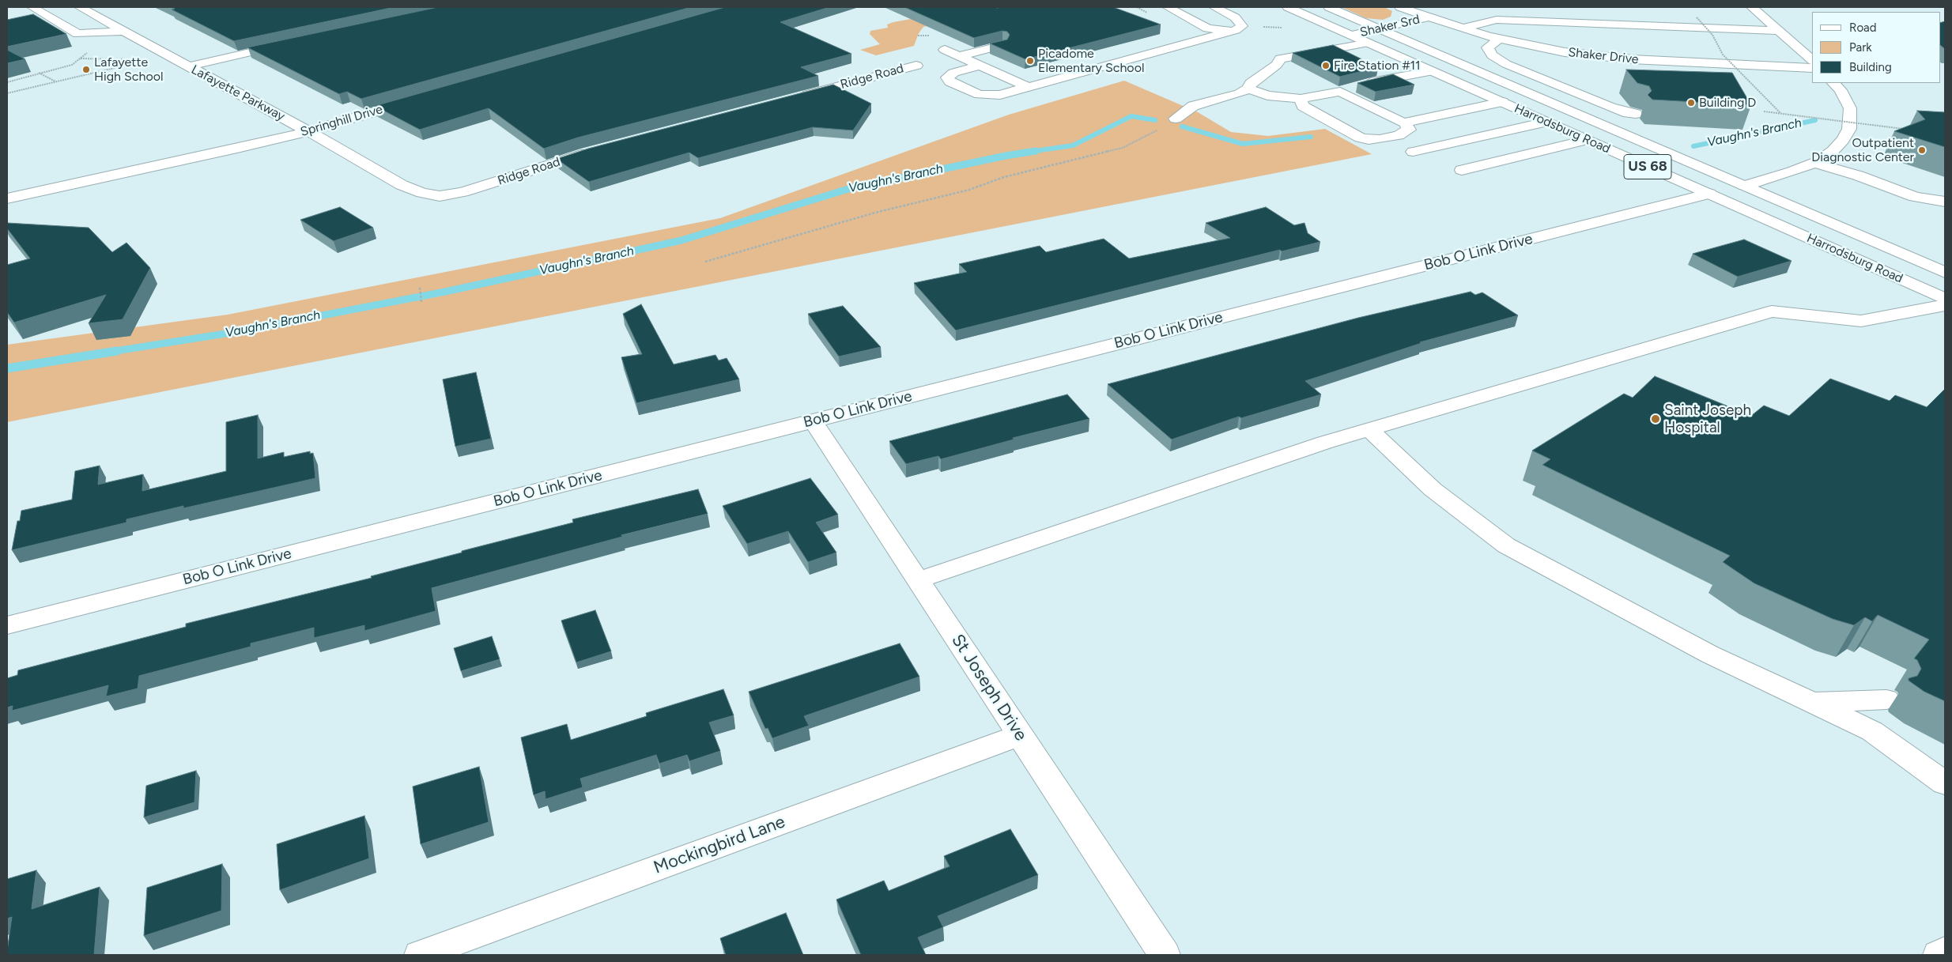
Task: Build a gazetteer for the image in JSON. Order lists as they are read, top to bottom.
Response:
{
  "streets": {
    "street": [
      "Shaker Srd",
      "Shaker Drive",
      "Ridge Road",
      "Lafayette Parkway",
      "Springhill Drive",
      "Harrodsburg Road",
      "US 68",
      "Bob O Link Drive",
      "St Joseph Drive",
      "Mockingbird Lane"
    ]
  },
  "crossings": [
    ["Shaker Srd", "Shaker Drive"],
    ["Shaker Srd", "Harrodsburg Road"],
    ["Ridge Road", "Lafayette Parkway"],
    ["Lafayette Parkway", "Springhill Drive"],
    ["Harrodsburg Road", "Bob O Link Drive"],
    ["Bob O Link Drive", "St Joseph Drive"],
    ["St Joseph Drive", "Mockingbird Lane"]
  ],
  "water": ["Vaughn's Branch"],
  "places": [
    "Picadome Elementary School",
    "Fire Station #11",
    "Lafayette High School",
    "Building D",
    "Outpatient Diagnostic Center",
    "Saint Joseph Hospital"
  ],
  "legend": ["Road", "Park", "Building"]
}
